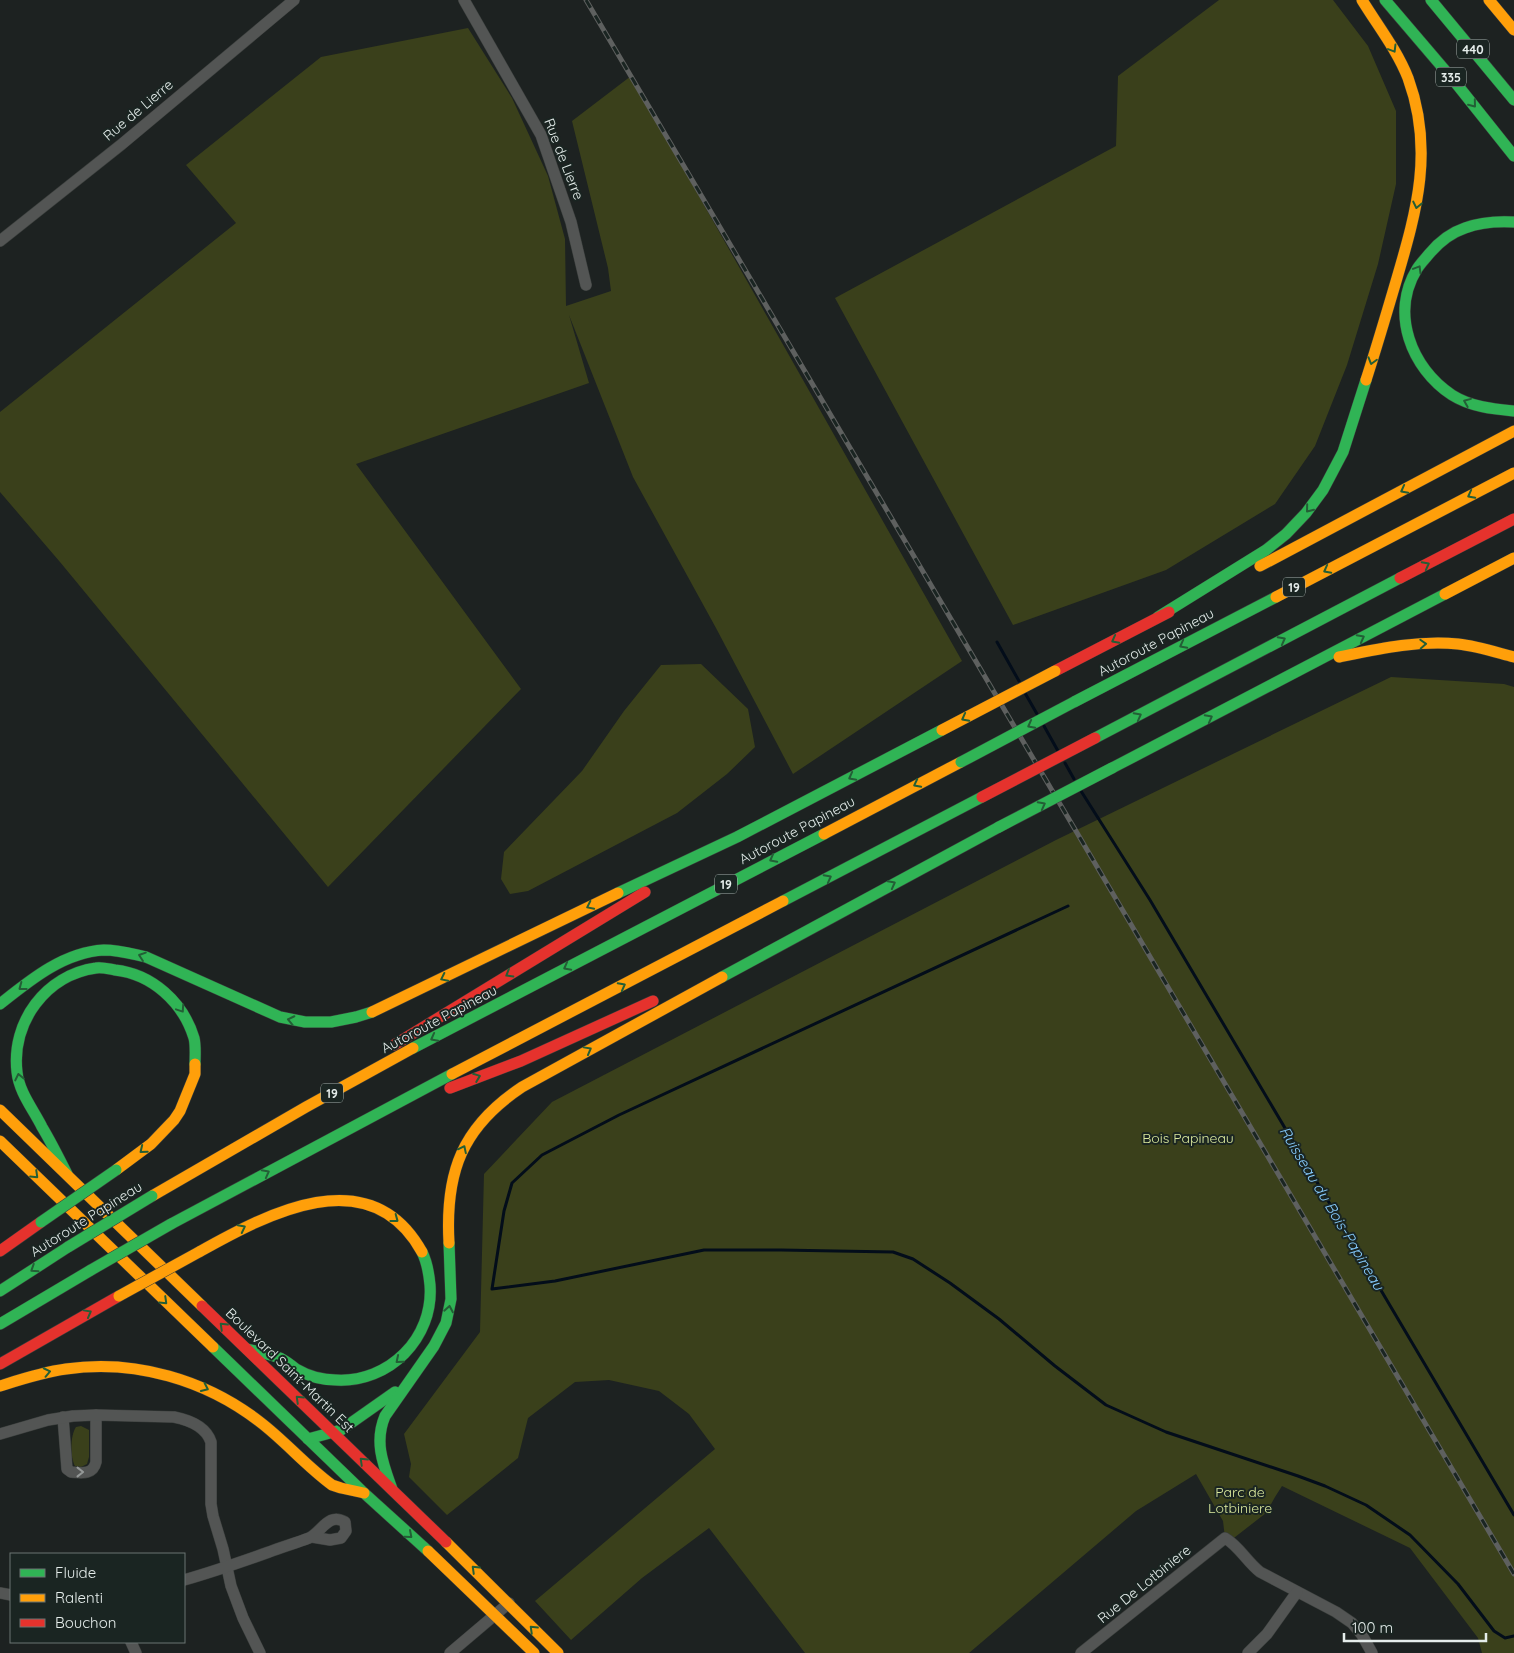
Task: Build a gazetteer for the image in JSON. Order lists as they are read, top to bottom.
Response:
{
  "streets": {
    "main road": [
      "440",
      "335",
      "19",
      "Autoroute Papineau",
      "Boulevard Saint-Martin Est"
    ],
    "street": ["Rue de Lierre", "Rue De Lotbiniere"]
  },
  "water": ["Ruisseau du Bois-Papineau"],
  "parks": ["Bois Papineau", "Parc de Lotbiniere"],
  "legend": ["Fluide", "Ralenti", "Bouchon"],
  "scale_bar": "100 m"
}
